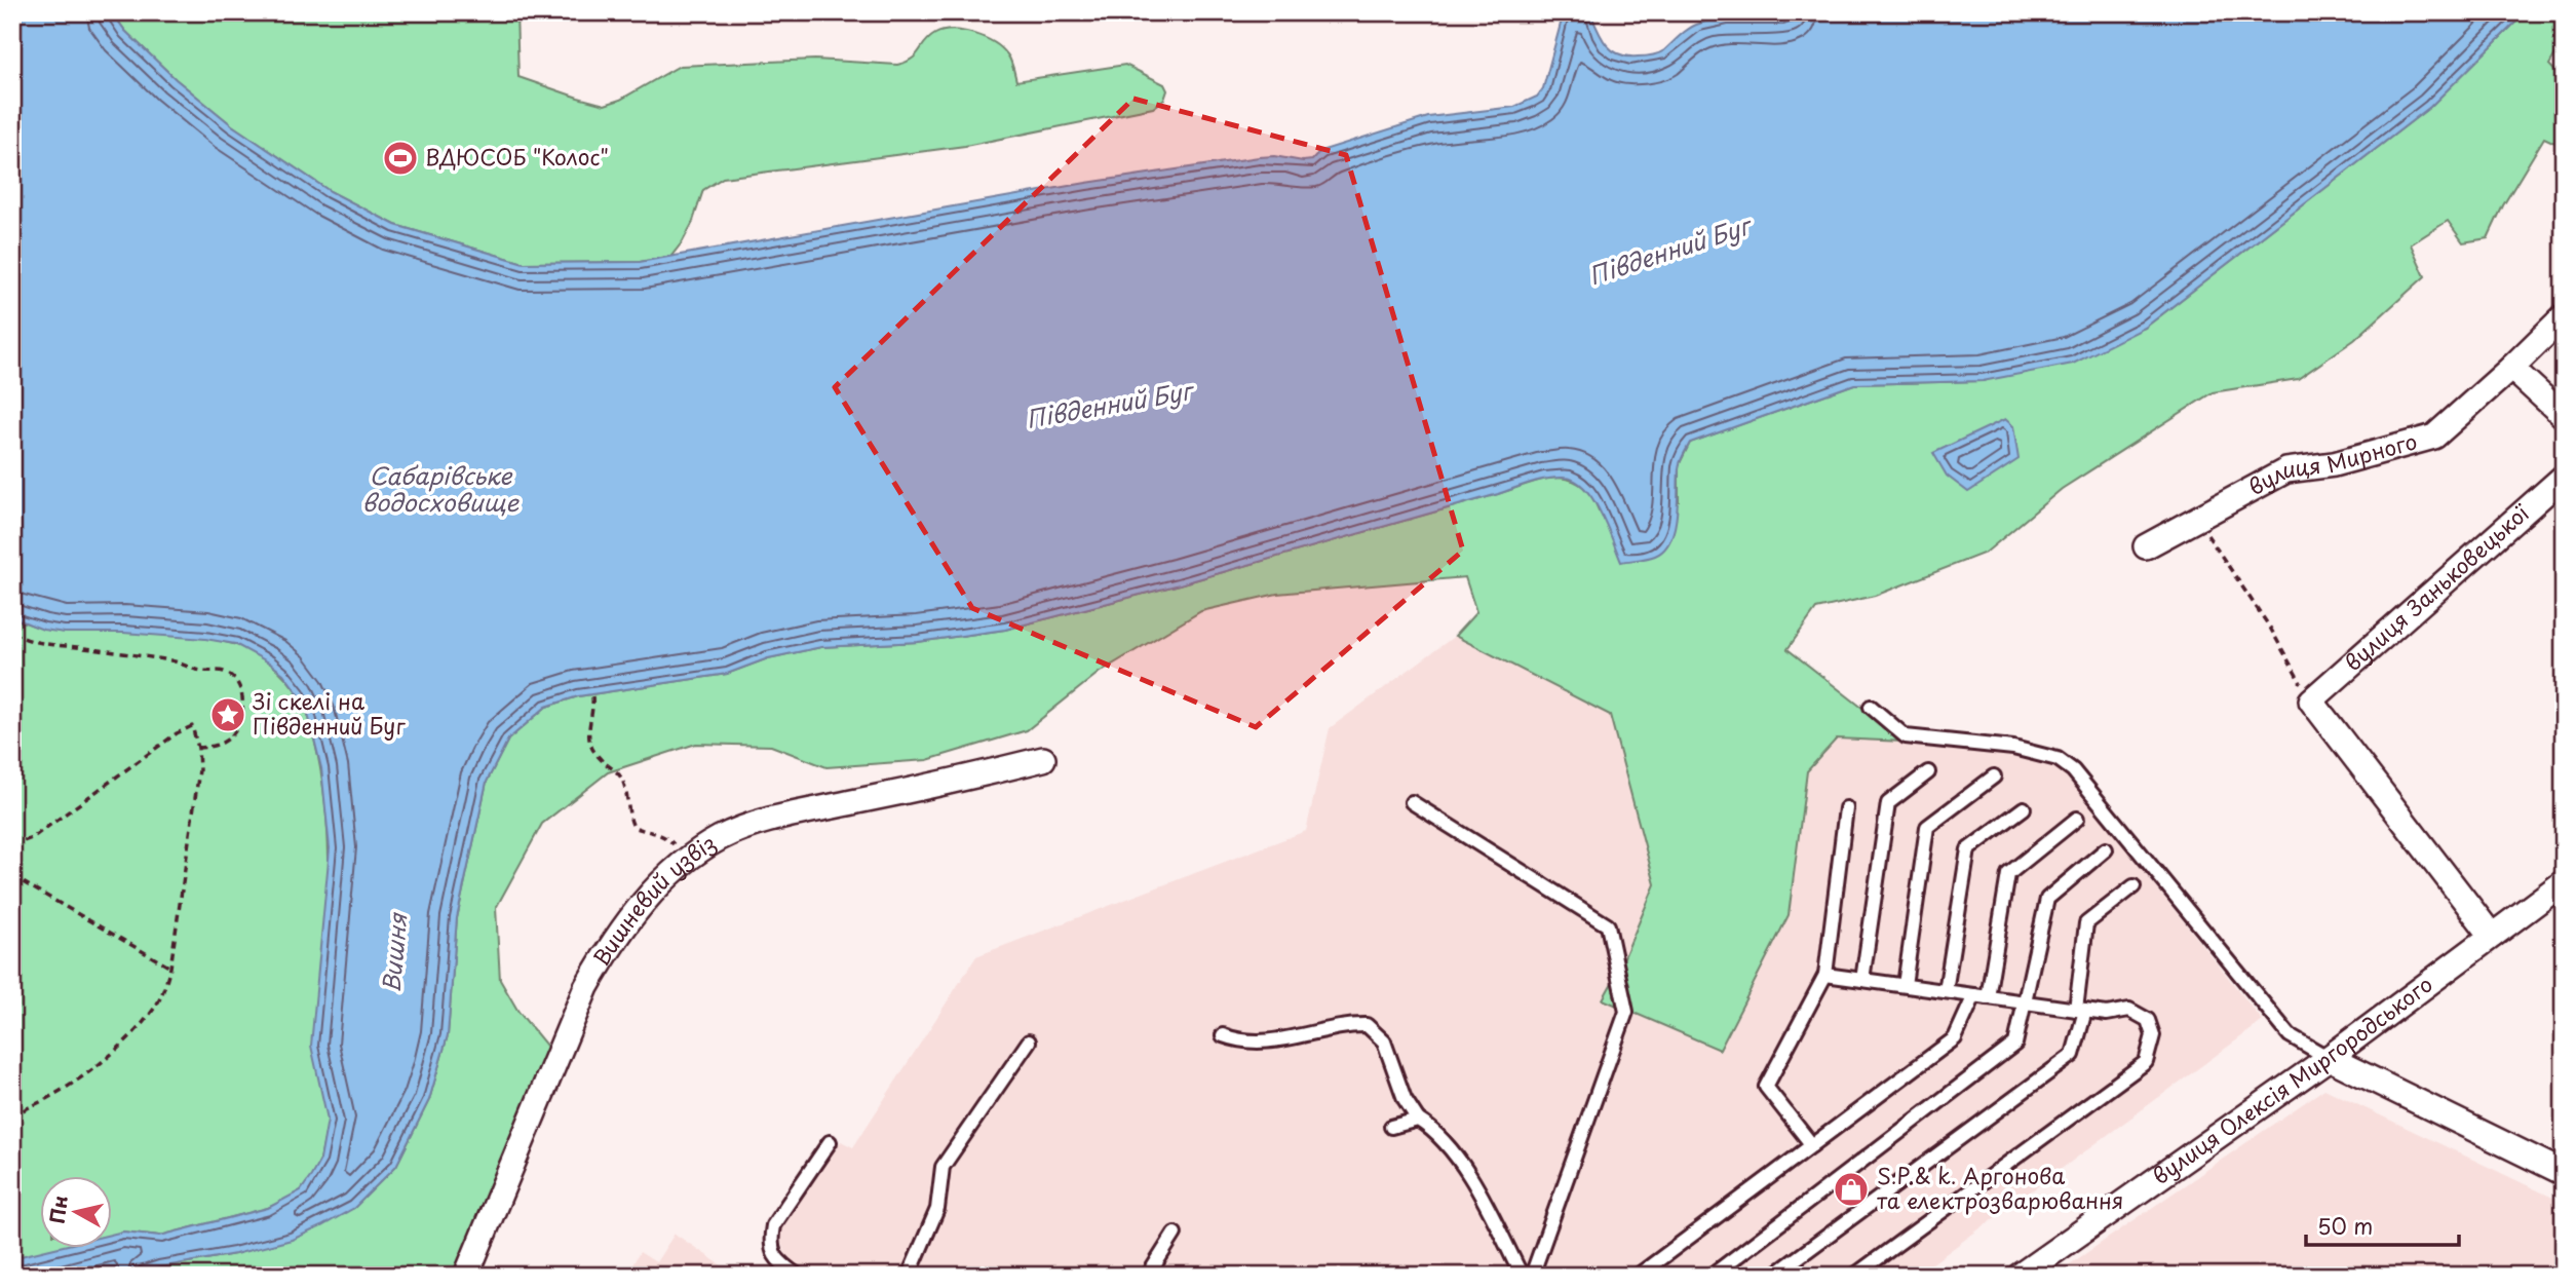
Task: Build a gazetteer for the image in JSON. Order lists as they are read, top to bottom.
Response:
{
  "streets": {
    "street": [
      "вулиця Мирного",
      "вулиця Заньковецької",
      "Вишневий узвіз",
      "вулиця Олексія Миргородського"
    ]
  },
  "water": ["Південний Буг", "Сабарівське водосховище", "Вишня"],
  "places": {
    "sports": ["ВДЮСОБ \"Колос\""],
    "place": ["Зі скелі на Південний Буг"],
    "shop": ["S.P.& k. Аргонова та електрозварювання"]
  },
  "scale_bar": "50 m",
  "north": "left"
}
